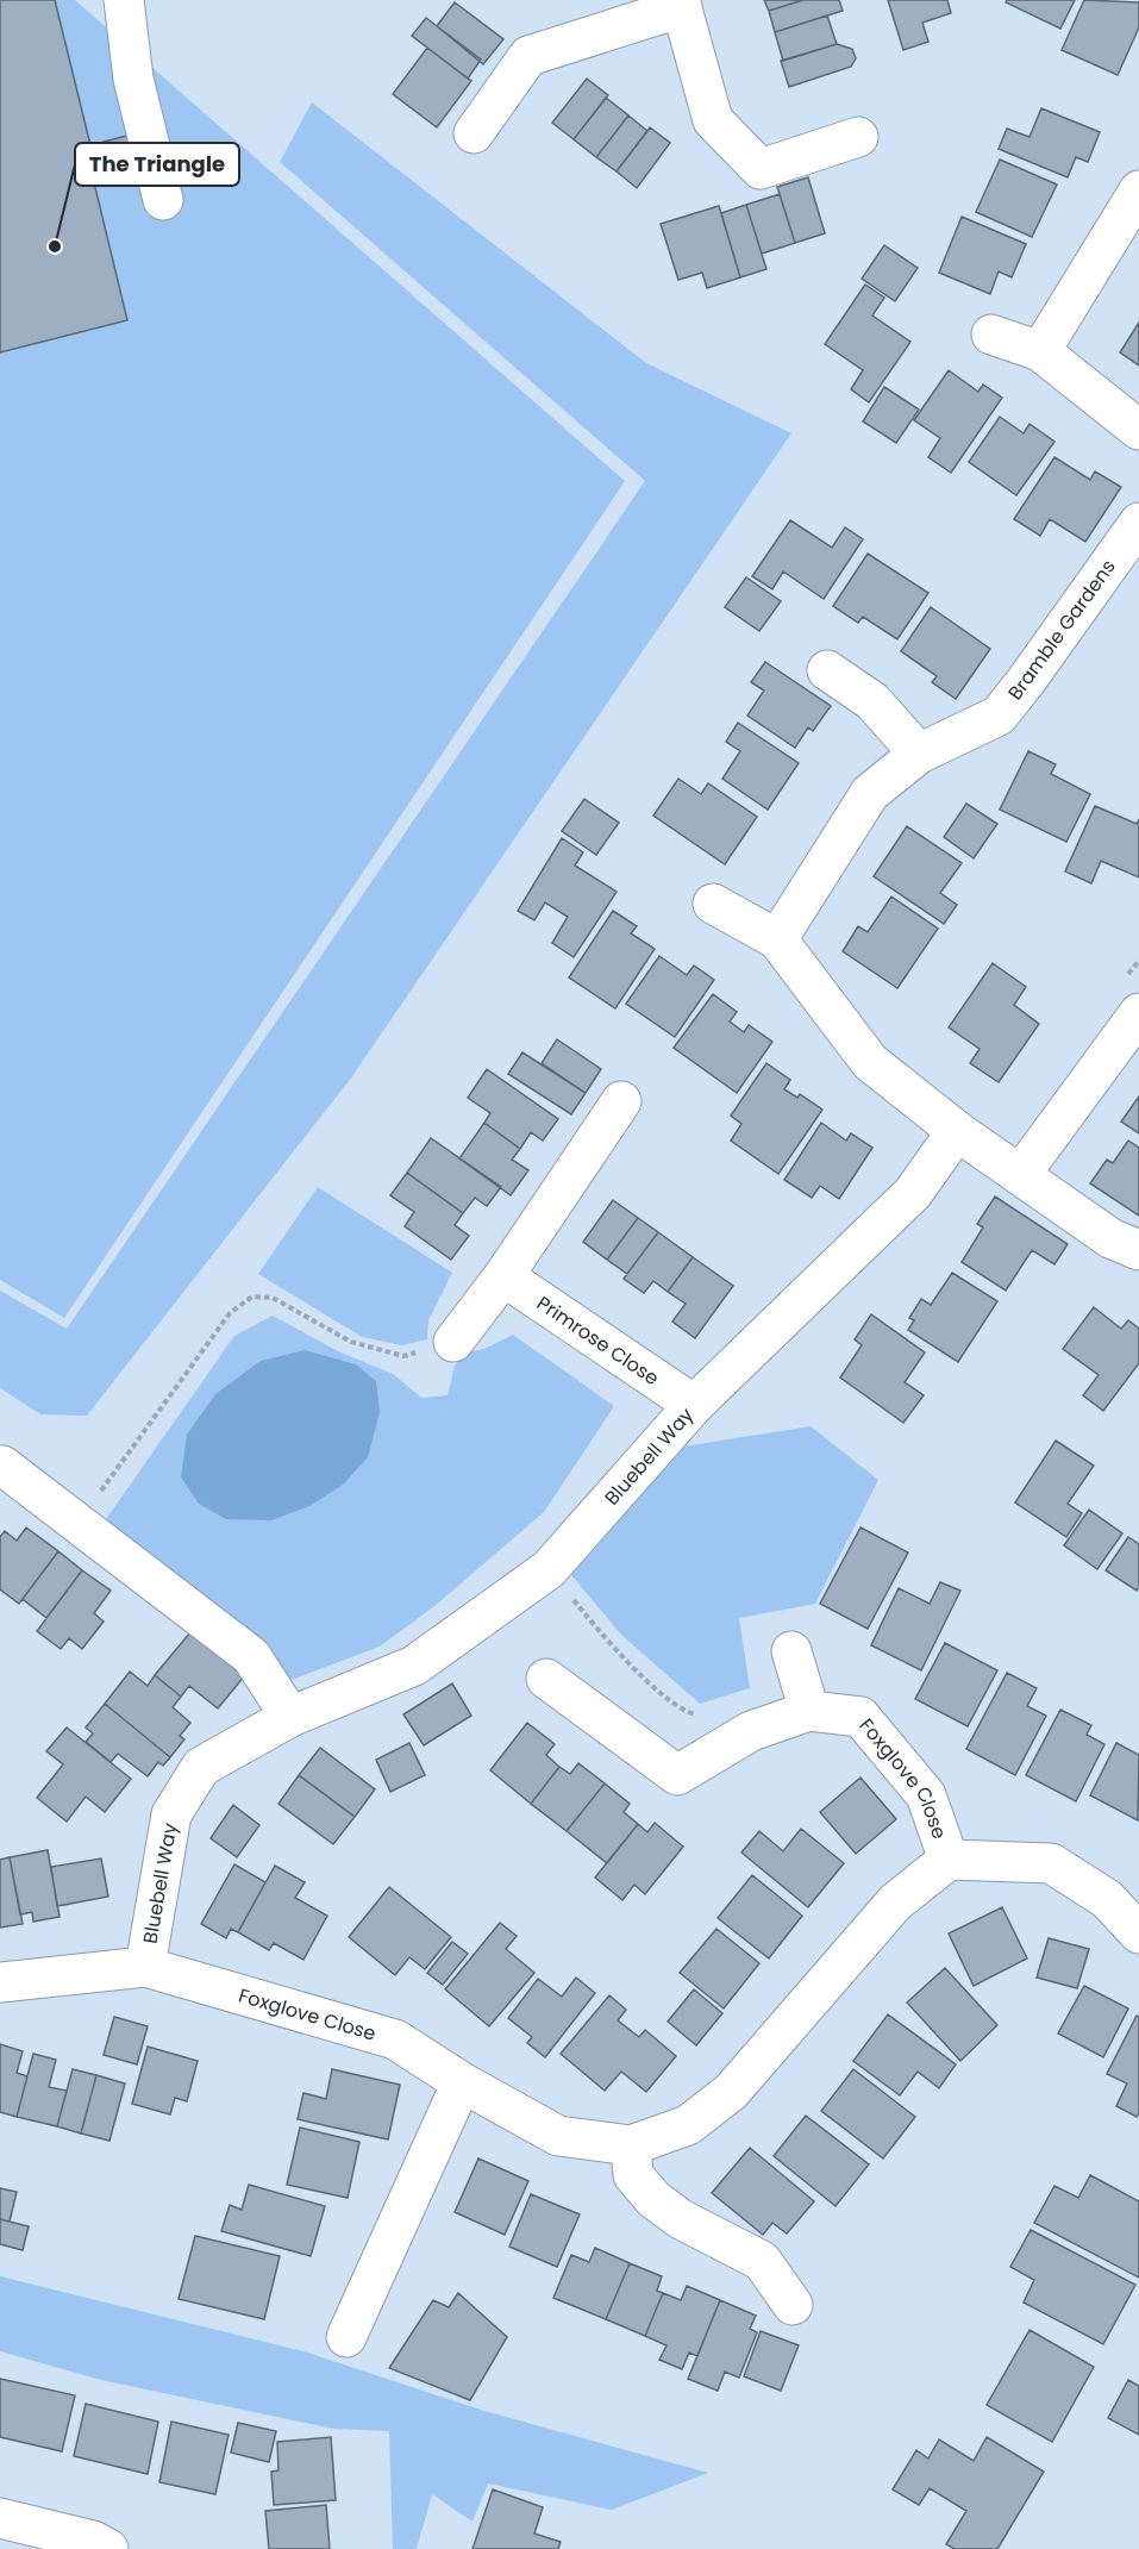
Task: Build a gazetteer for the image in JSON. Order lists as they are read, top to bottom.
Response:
{
  "streets": {
    "street": [
      "Bramble Gardens",
      "Primrose Close",
      "Bluebell Way",
      "Foxglove Close"
    ]
  },
  "crossings": [
    ["Primrose Close", "Bluebell Way"],
    ["Bluebell Way", "Foxglove Close"]
  ],
  "places": ["The Triangle"]
}
